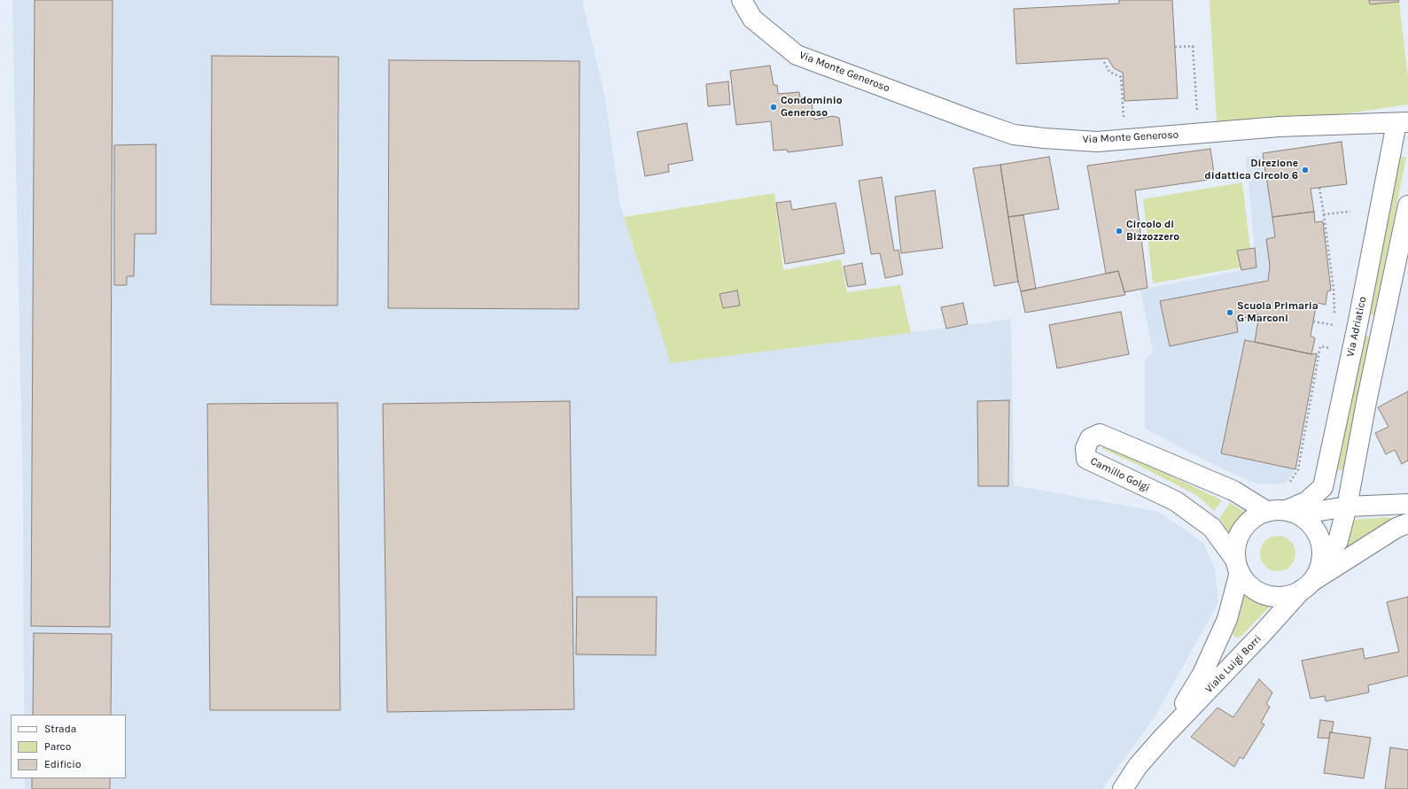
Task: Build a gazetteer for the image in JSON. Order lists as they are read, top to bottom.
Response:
{
  "streets": {
    "street": [
      "Via Monte Generoso",
      "Via Adriatico",
      "Camillo Golgi",
      "Viale Luigi Borri"
    ]
  },
  "crossings": [
    ["Via Monte Generoso", "Via Adriatico"],
    ["Via Adriatico", "Camillo Golgi"],
    ["Via Adriatico", "Viale Luigi Borri"],
    ["Camillo Golgi", "Viale Luigi Borri"]
  ],
  "places": [
    "Condominio Generoso",
    "Direzione didattica Circolo 6",
    "Circolo di Bizzozzero",
    "Scuola Primaria G Marconi"
  ],
  "legend": ["Strada", "Parco", "Edificio"]
}
